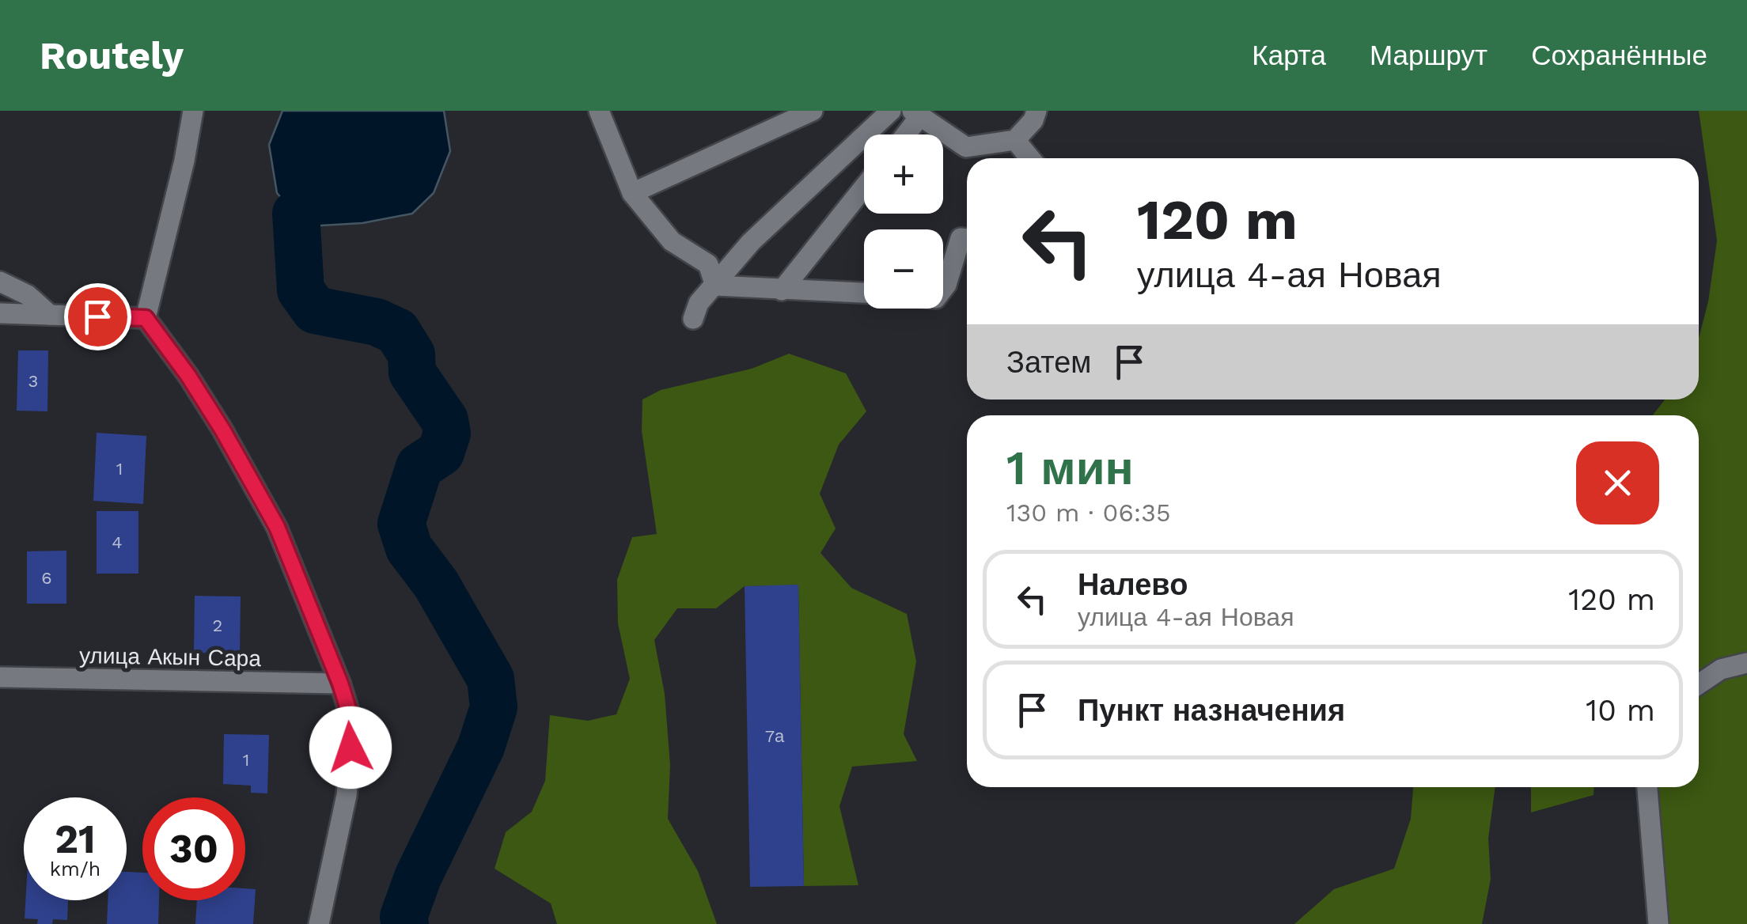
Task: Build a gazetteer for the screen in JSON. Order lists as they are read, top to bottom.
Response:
{
  "streets": {
    "street": ["улица Акын Сара"]
  },
  "house_numbers": [
    "3",
    "1",
    "4",
    "6",
    "2",
    "7а",
    "1"
  ],
  "page": {
    "header": "Routely",
    "nav": ["Карта", "Маршрут", "Сохранённые"],
    "map_buttons": ["+", "−"],
    "turn": ["120 m", "улица 4-ая Новая"],
    "then": "Затем",
    "heading": ["1 мин", "130 m · 06:35"],
    "list": [
      {
        "name": "Налево",
        "note": "улица 4-ая Новая",
        "value": "120 m"
      },
      {
        "name": "Пункт назначения",
        "value": "10 m"
      }
    ],
    "speed": "21 km/h",
    "limit": "30"
  }
}
